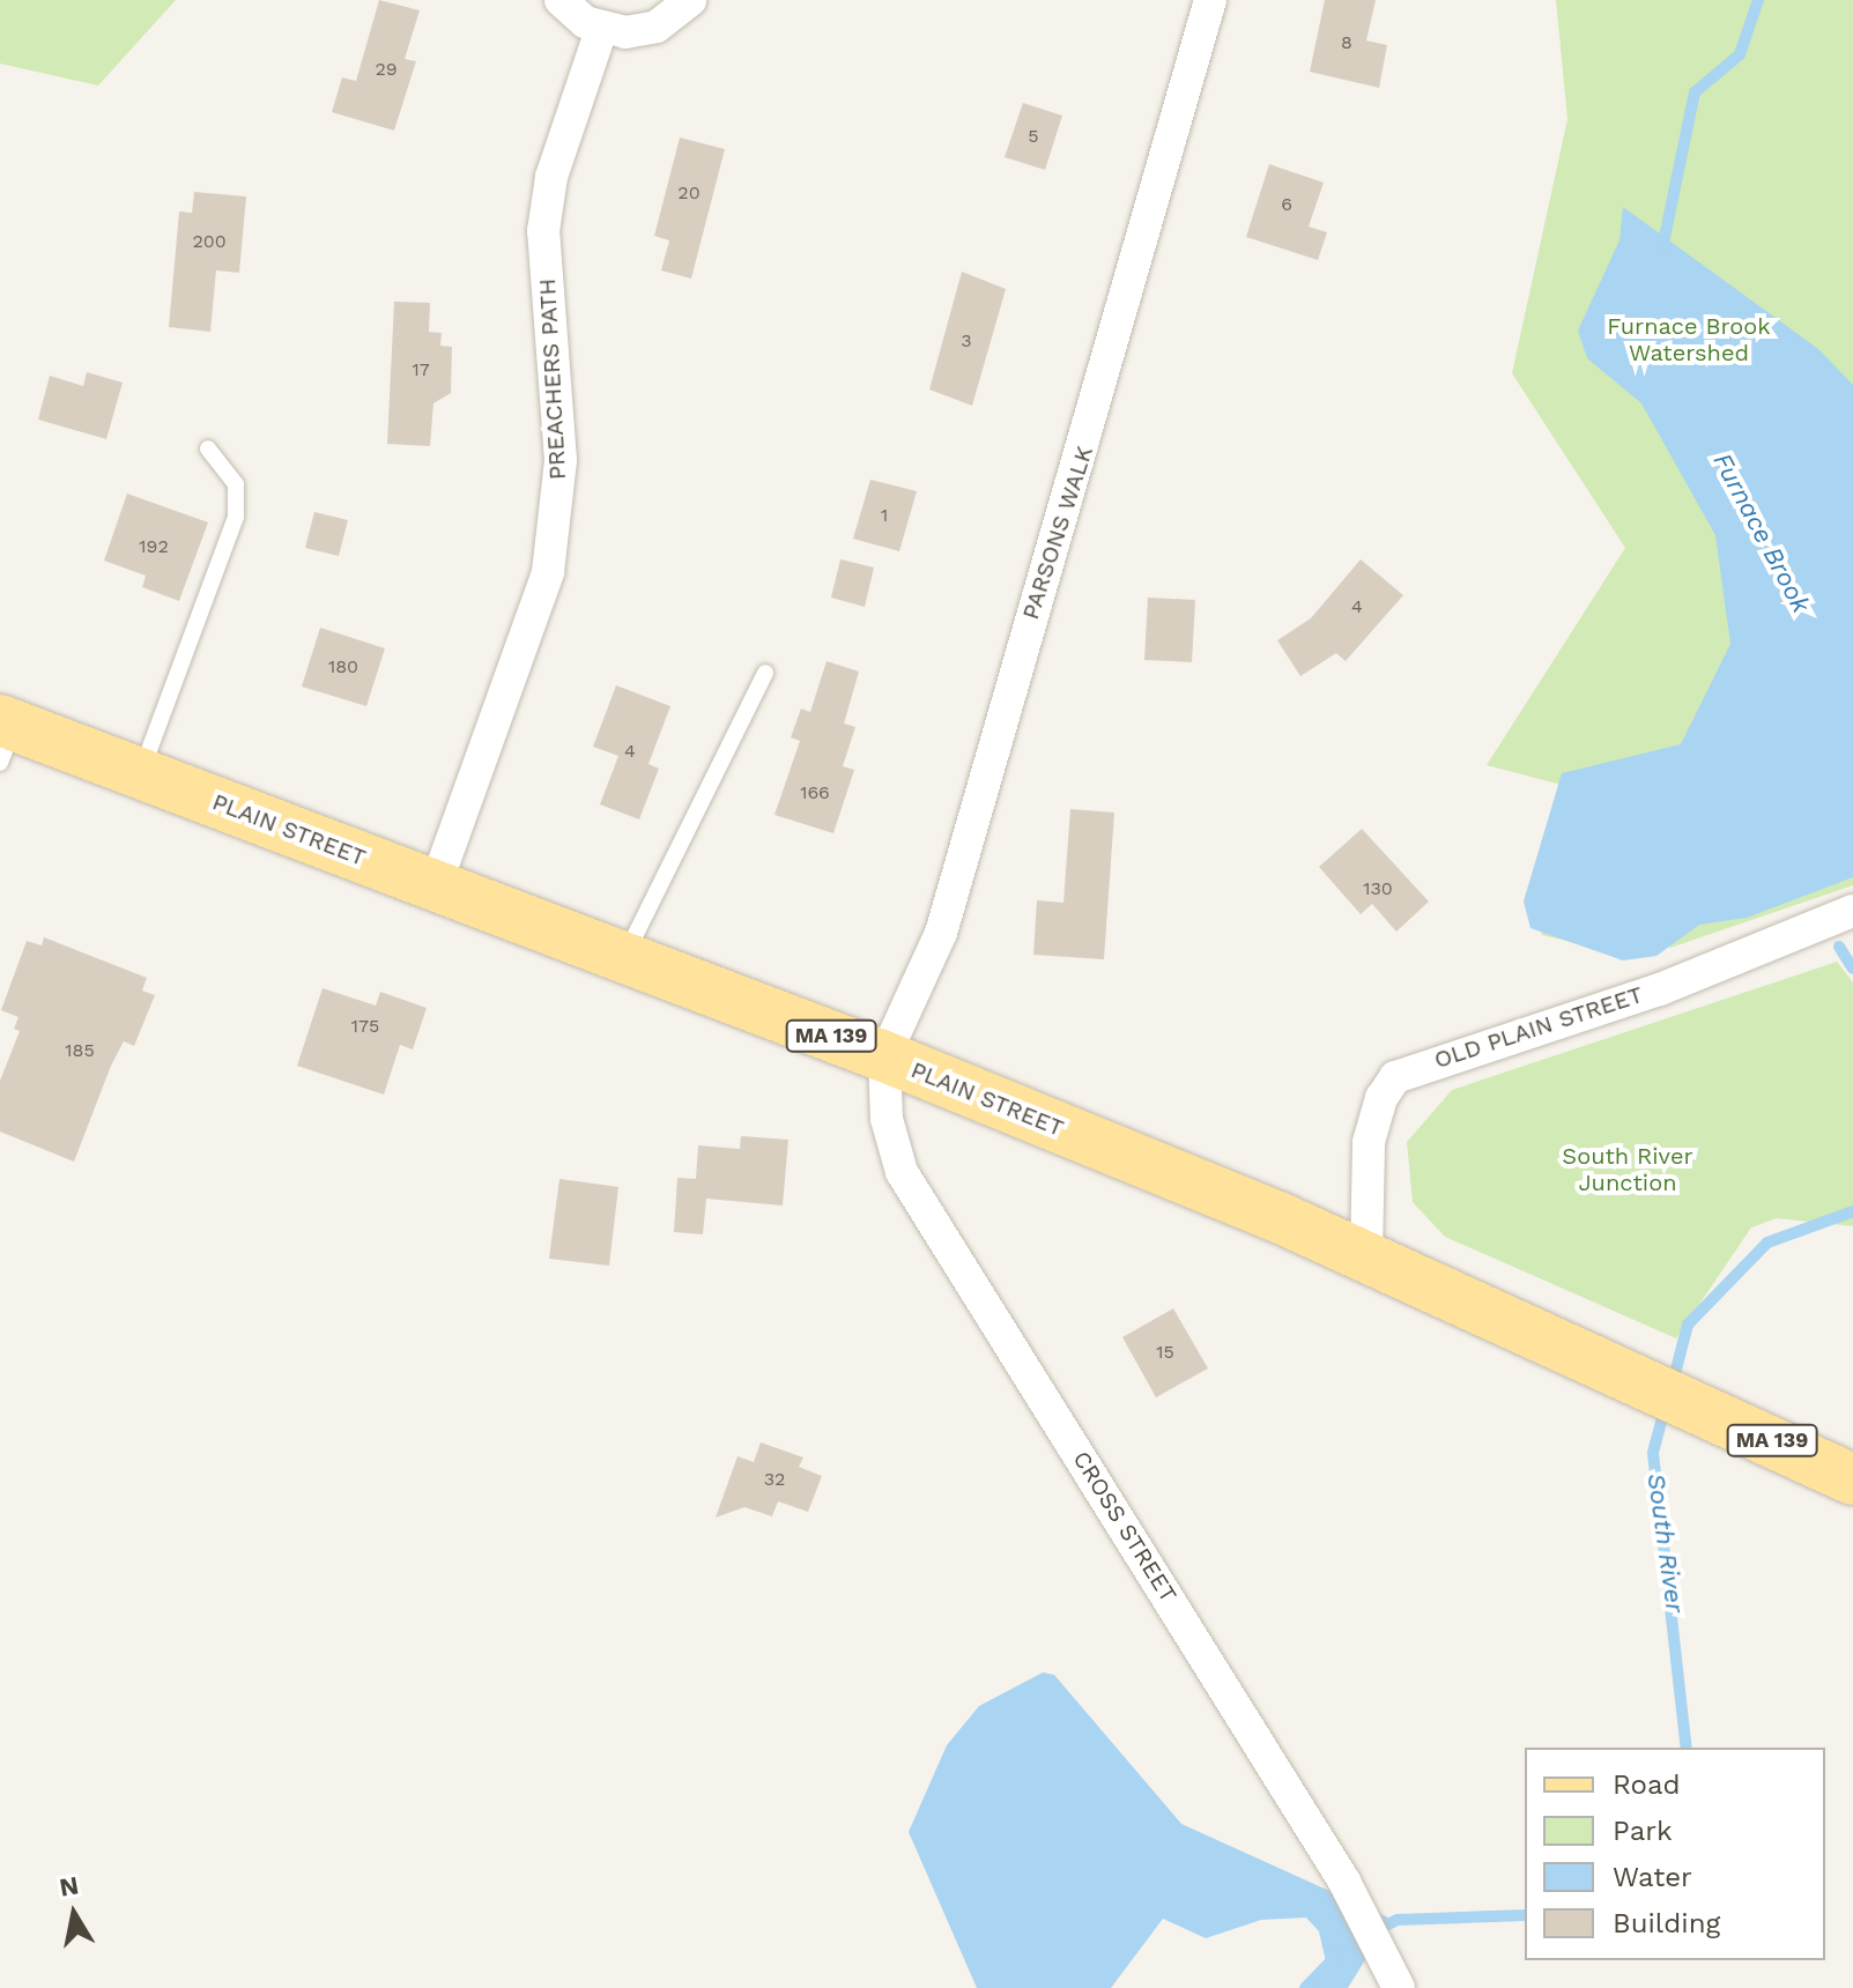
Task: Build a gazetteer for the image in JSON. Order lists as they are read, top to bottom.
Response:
{
  "streets": {
    "main road": ["PLAIN STREET", "MA 139"],
    "street": [
      "PREACHERS PATH",
      "PARSONS WALK",
      "OLD PLAIN STREET",
      "CROSS STREET"
    ]
  },
  "crossings": [
    ["PREACHERS PATH", "PLAIN STREET"],
    ["PARSONS WALK", "PLAIN STREET"],
    ["PARSONS WALK", "CROSS STREET"],
    ["PLAIN STREET", "OLD PLAIN STREET"],
    ["PLAIN STREET", "CROSS STREET"]
  ],
  "water": ["Furnace Brook", "South River"],
  "parks": ["Furnace Brook Watershed", "South River Junction"],
  "house_numbers": [
    "8",
    "29",
    "5",
    "20",
    "6",
    "200",
    "3",
    "17",
    "1",
    "192",
    "4",
    "180",
    "4",
    "166",
    "130",
    "175",
    "185",
    "15",
    "32"
  ],
  "legend": [
    "Road",
    "Park",
    "Water",
    "Building"
  ],
  "north": "top"
}
